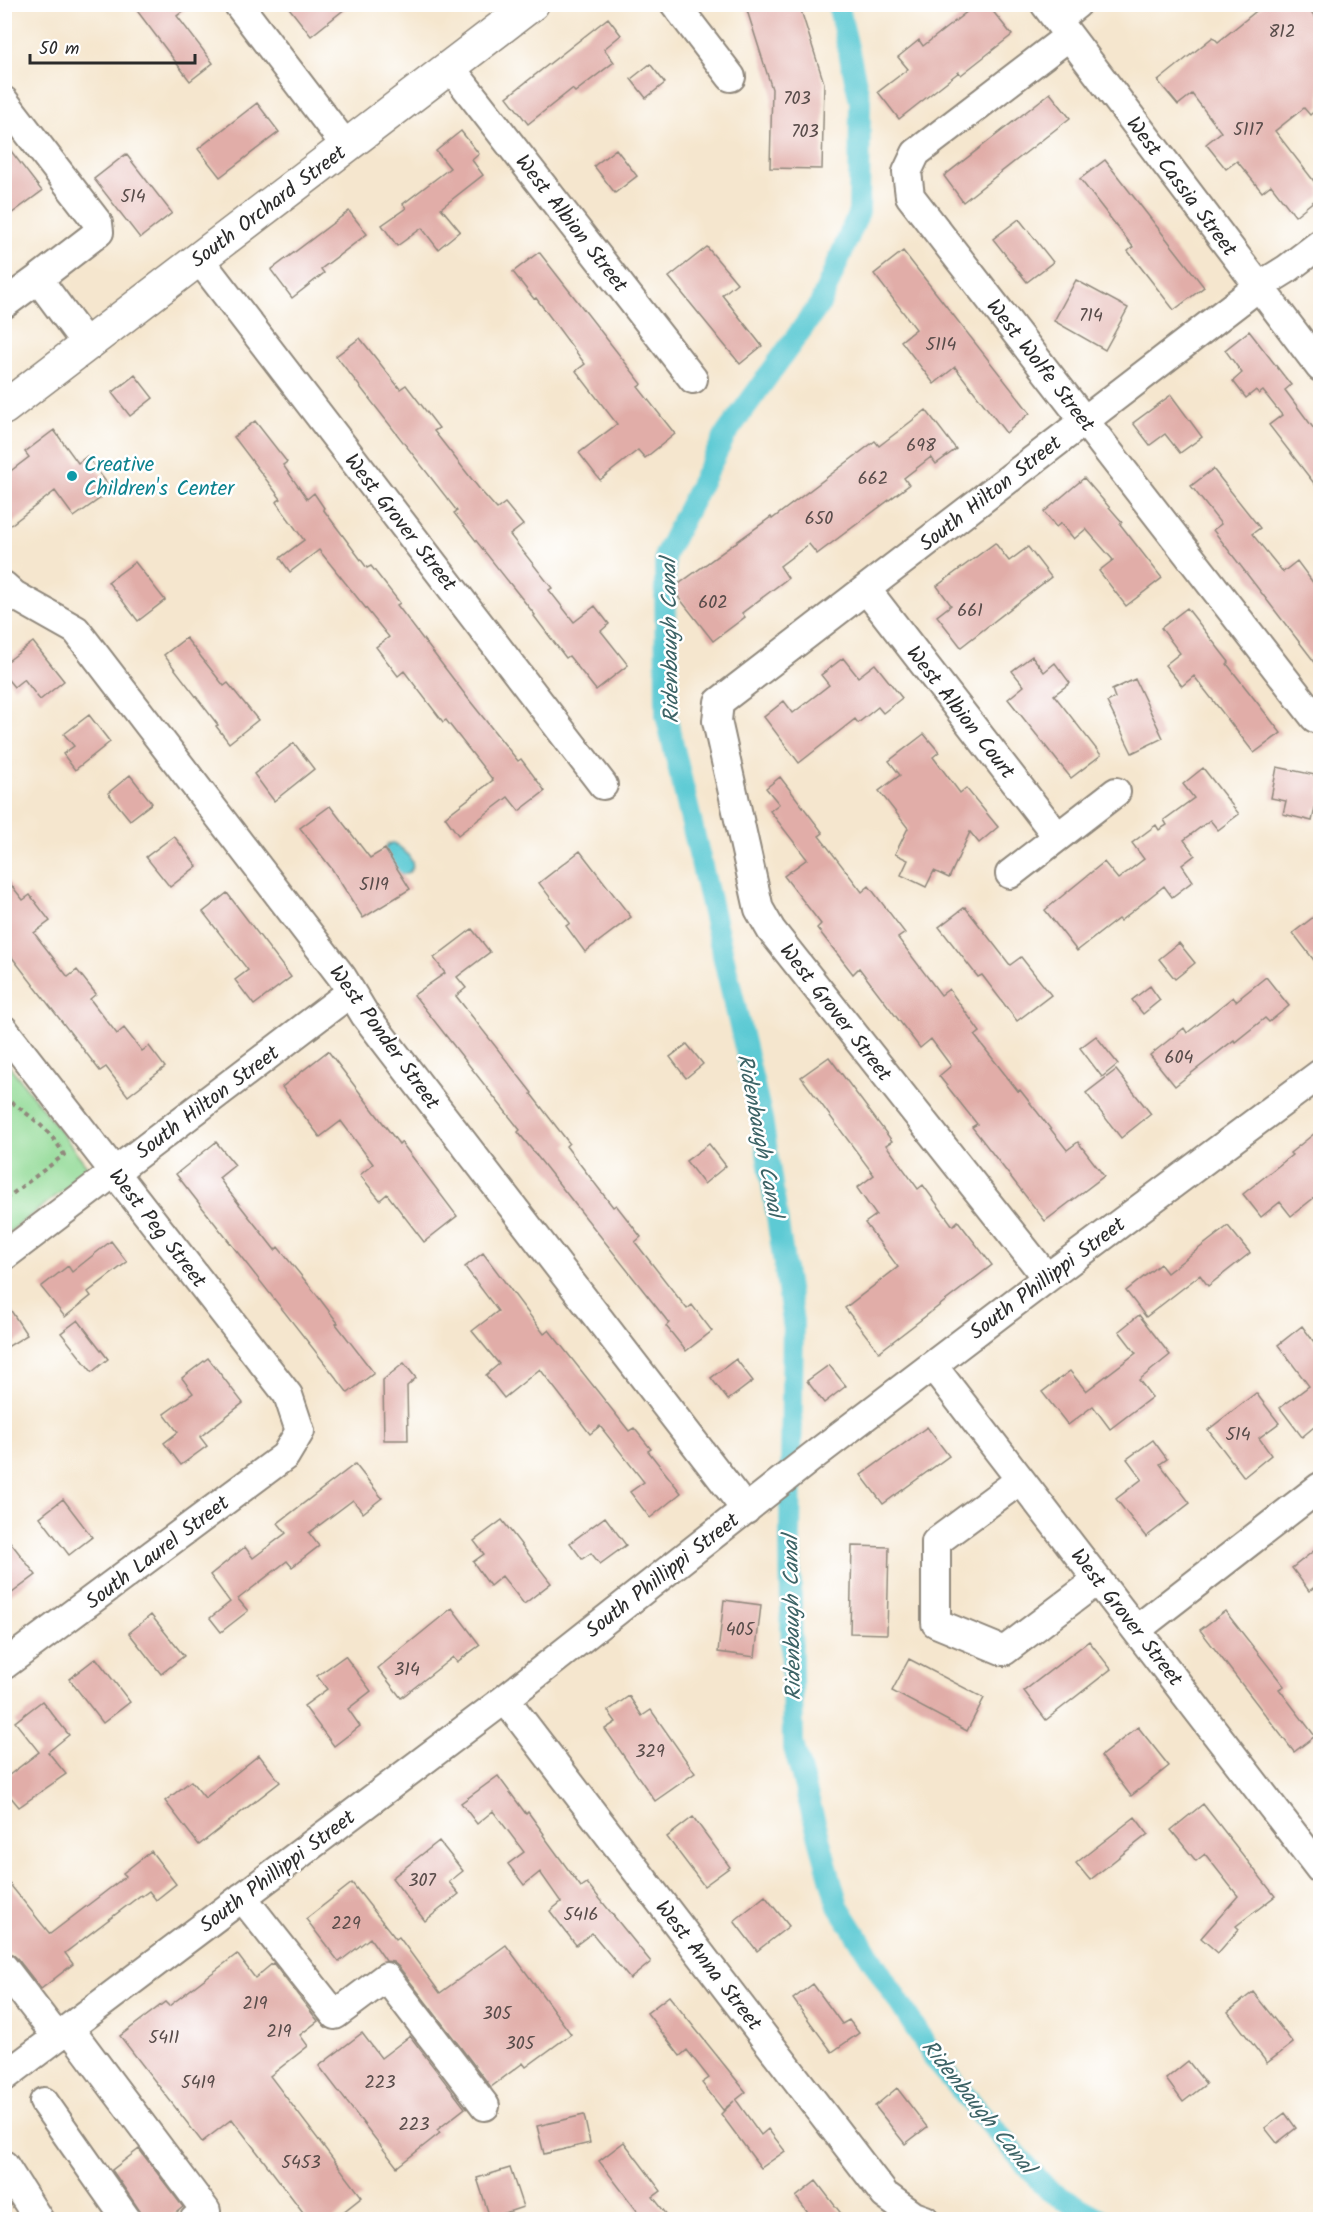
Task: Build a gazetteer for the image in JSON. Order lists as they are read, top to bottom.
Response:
{
  "streets": {
    "main road": ["South Orchard Street"],
    "street": [
      "West Cassia Street",
      "West Albion Street",
      "West Wolfe Street",
      "South Hilton Street",
      "West Grover Street",
      "West Albion Court",
      "West Ponder Street",
      "West Peg Street",
      "South Phillippi Street",
      "South Laurel Street",
      "West Anna Street"
    ]
  },
  "crossings": [
    ["West Cassia Street", "West Wolfe Street"],
    ["West Cassia Street", "South Hilton Street"],
    ["South Orchard Street", "West Albion Street"],
    ["South Orchard Street", "West Grover Street"],
    ["West Wolfe Street", "South Hilton Street"],
    ["South Hilton Street", "West Grover Street"],
    ["South Hilton Street", "West Albion Court"],
    ["South Hilton Street", "West Ponder Street"],
    ["South Hilton Street", "West Peg Street"],
    ["West Grover Street", "South Phillippi Street"],
    ["West Ponder Street", "South Phillippi Street"],
    ["West Peg Street", "South Laurel Street"],
    ["South Phillippi Street", "West Anna Street"]
  ],
  "water": ["Ridenbaugh Canal"],
  "places": ["Creative Children's Center"],
  "house_numbers": [
    "812",
    "703",
    "5117",
    "703",
    "514",
    "714",
    "5114",
    "698",
    "662",
    "650",
    "602",
    "661",
    "5119",
    "604",
    "514",
    "405",
    "314",
    "329",
    "307",
    "5416",
    "229",
    "219",
    "305",
    "219",
    "5411",
    "305",
    "5419",
    "223",
    "223",
    "5453"
  ],
  "scale_bar": "50 m"
}
